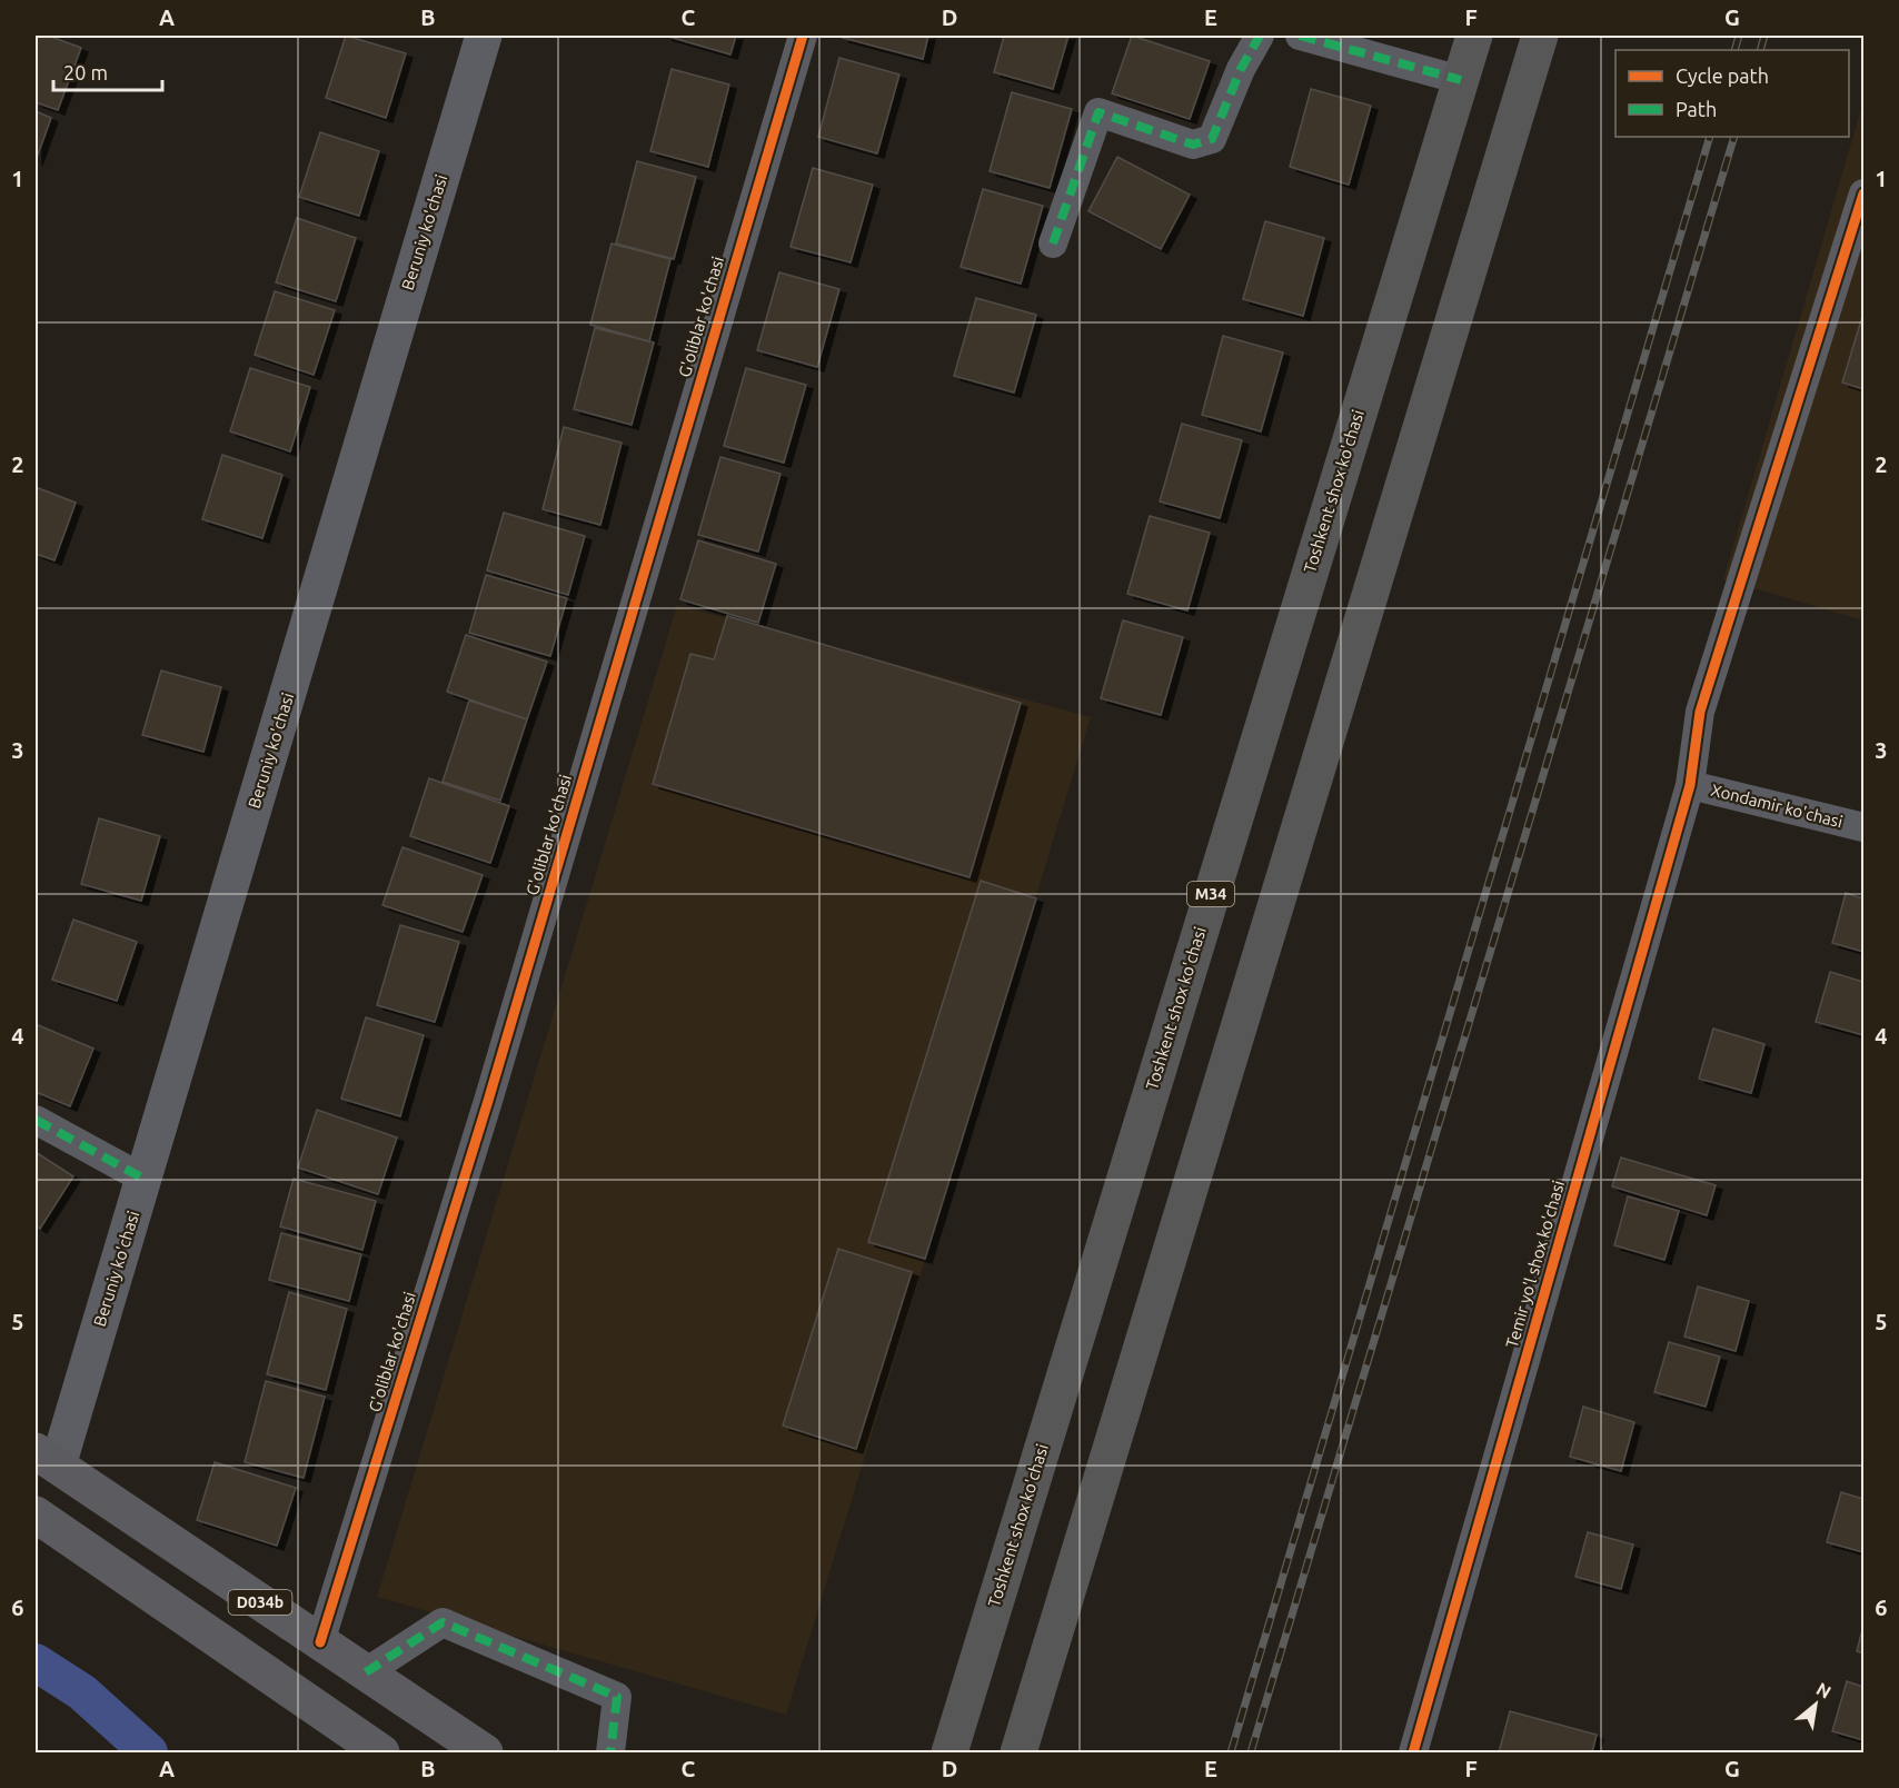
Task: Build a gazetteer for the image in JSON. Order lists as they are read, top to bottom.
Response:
{
  "streets": {
    "highway": ["Toshkent shox ko'chasi", "M34"],
    "main road": ["D034b"],
    "street": [
      "Beruniy ko'chasi",
      "G'oliblar ko'chasi",
      "Xondamir ko'chasi",
      "Temir yo'l shox ko'chasi"
    ]
  },
  "crossings": [
    ["Beruniy ko'chasi", "D034b"],
    ["G'oliblar ko'chasi", "D034b"],
    ["Xondamir ko'chasi", "Temir yo'l shox ko'chasi"]
  ],
  "legend": ["Cycle path", "Path"],
  "scale_bar": "20 m",
  "north": "top right",
  "grid": {
    "columns": [
      "A",
      "B",
      "C",
      "D",
      "E",
      "F",
      "G"
    ],
    "rows": [
      "1",
      "2",
      "3",
      "4",
      "5",
      "6"
    ]
  }
}
